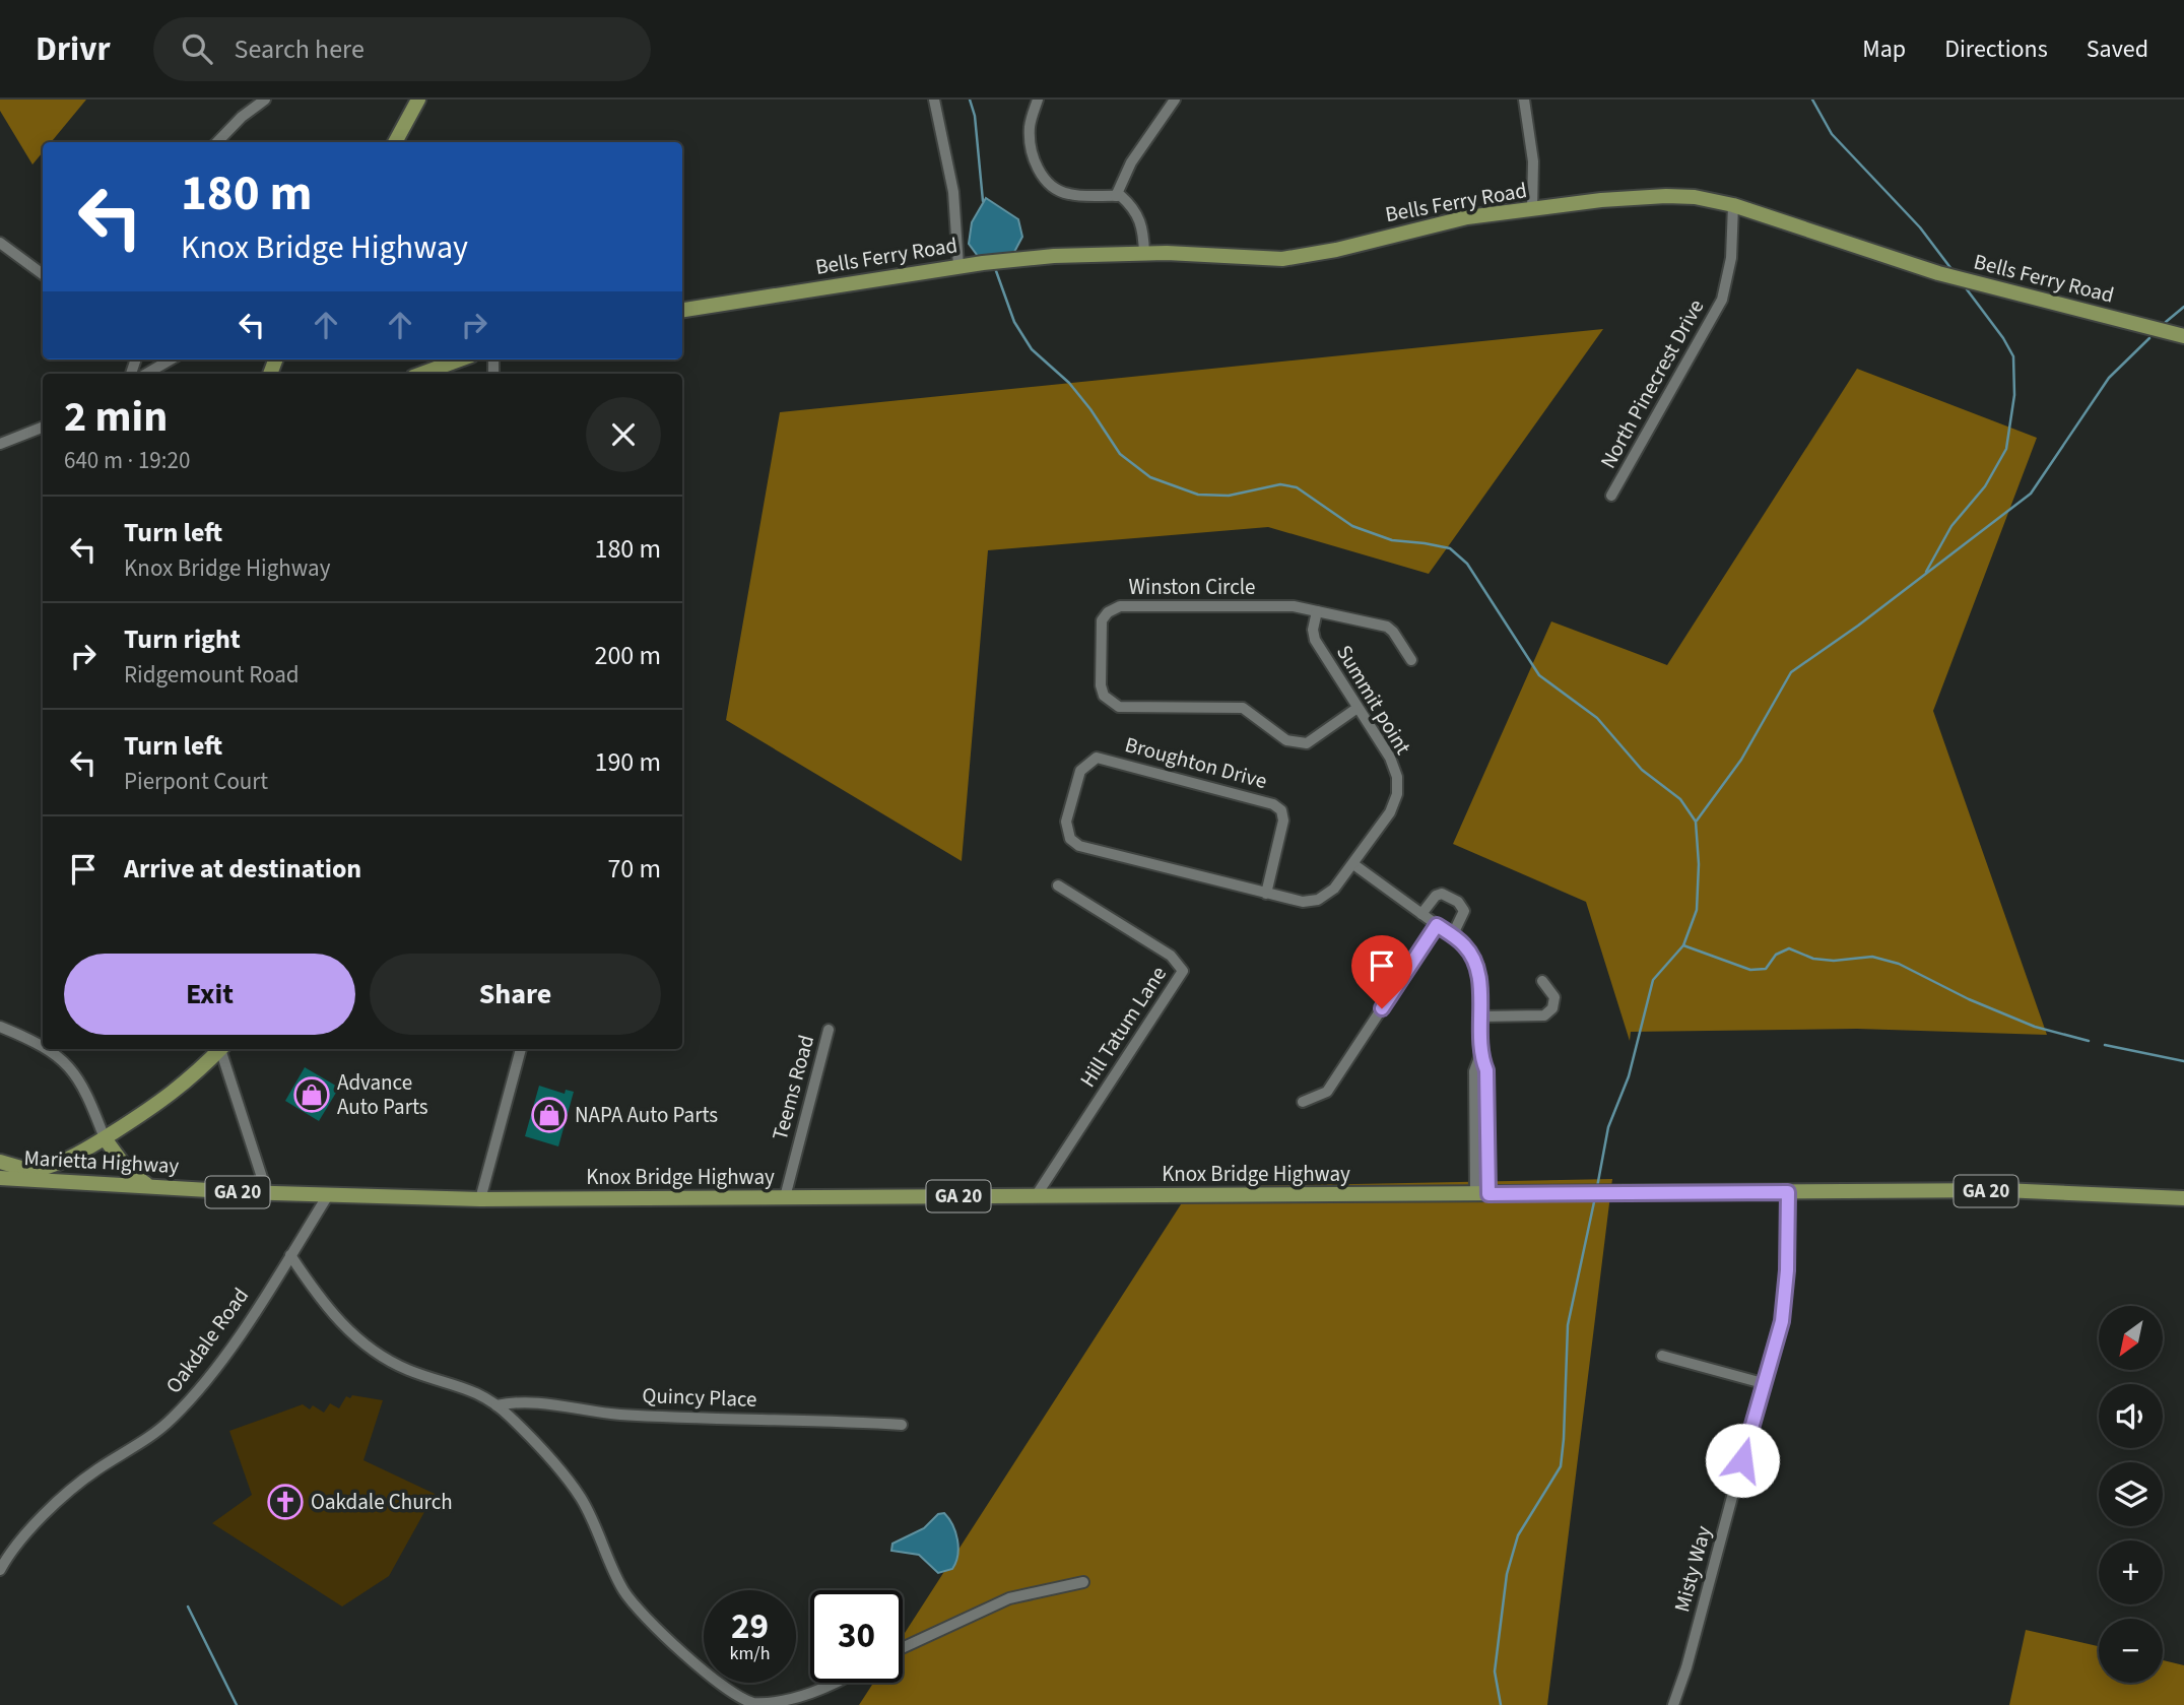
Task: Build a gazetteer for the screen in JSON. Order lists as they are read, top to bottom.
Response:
{
  "streets": {
    "main road": [
      "Bells Ferry Road",
      "Marietta Highway",
      "Knox Bridge Highway",
      "GA 20"
    ],
    "street": [
      "North Pinecrest Drive",
      "Winston Circle",
      "Summit point",
      "Broughton Drive",
      "Hill Tatum Lane",
      "Teems Road",
      "Oakdale Road",
      "Quincy Place",
      "Misty Way"
    ]
  },
  "crossings": [
    ["Bells Ferry Road", "North Pinecrest Drive"],
    ["Winston Circle", "Summit point"],
    ["Summit point", "Broughton Drive"],
    ["Hill Tatum Lane", "Knox Bridge Highway"],
    ["Teems Road", "Knox Bridge Highway"],
    ["Marietta Highway", "Knox Bridge Highway"],
    ["Marietta Highway", "Oakdale Road"],
    ["Knox Bridge Highway", "Oakdale Road"],
    ["Knox Bridge Highway", "Misty Way"]
  ],
  "places": {
    "shop": ["Advance Auto Parts", "NAPA Auto Parts"],
    "church": ["Oakdale Church"]
  },
  "north": "bottom left",
  "page": {
    "header": "Drivr",
    "search": "Search here",
    "nav": ["Map", "Directions", "Saved"],
    "turn": ["180 m", "Knox Bridge Highway"],
    "heading": ["2 min", "640 m · 19:20"],
    "list": [
      {
        "name": "Turn left",
        "note": "Knox Bridge Highway",
        "value": "180 m"
      },
      {
        "name": "Turn right",
        "note": "Ridgemount Road",
        "value": "200 m"
      },
      {
        "name": "Turn left",
        "note": "Pierpont Court",
        "value": "190 m"
      },
      {
        "name": "Arrive at destination",
        "value": "70 m"
      }
    ],
    "buttons": ["Exit", "Share"],
    "map_buttons": ["+", "−"],
    "speed": "29 km/h",
    "limit": "30"
  }
}
